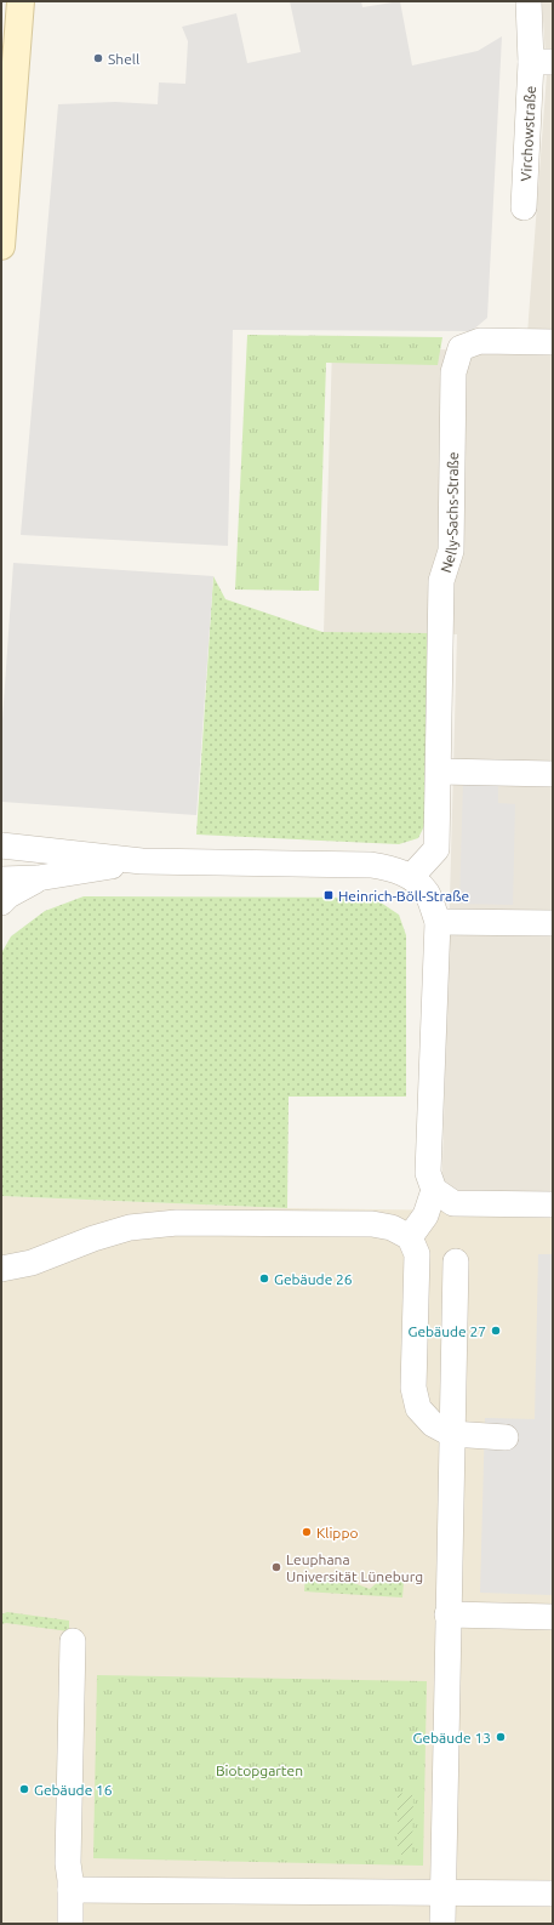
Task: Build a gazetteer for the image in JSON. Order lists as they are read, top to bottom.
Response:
{
  "streets": {
    "street": ["Virchowstraße", "Nelly-Sachs-Straße"]
  },
  "parks": ["Biotopgarten"],
  "places": {
    "other": [
      "Shell",
      "Gebäude 26",
      "Gebäude 27",
      "Klippo",
      "Leuphana Universität Lüneburg",
      "Gebäude 13",
      "Gebäude 16"
    ],
    "transit": ["Heinrich-Böll-Straße"]
  }
}
